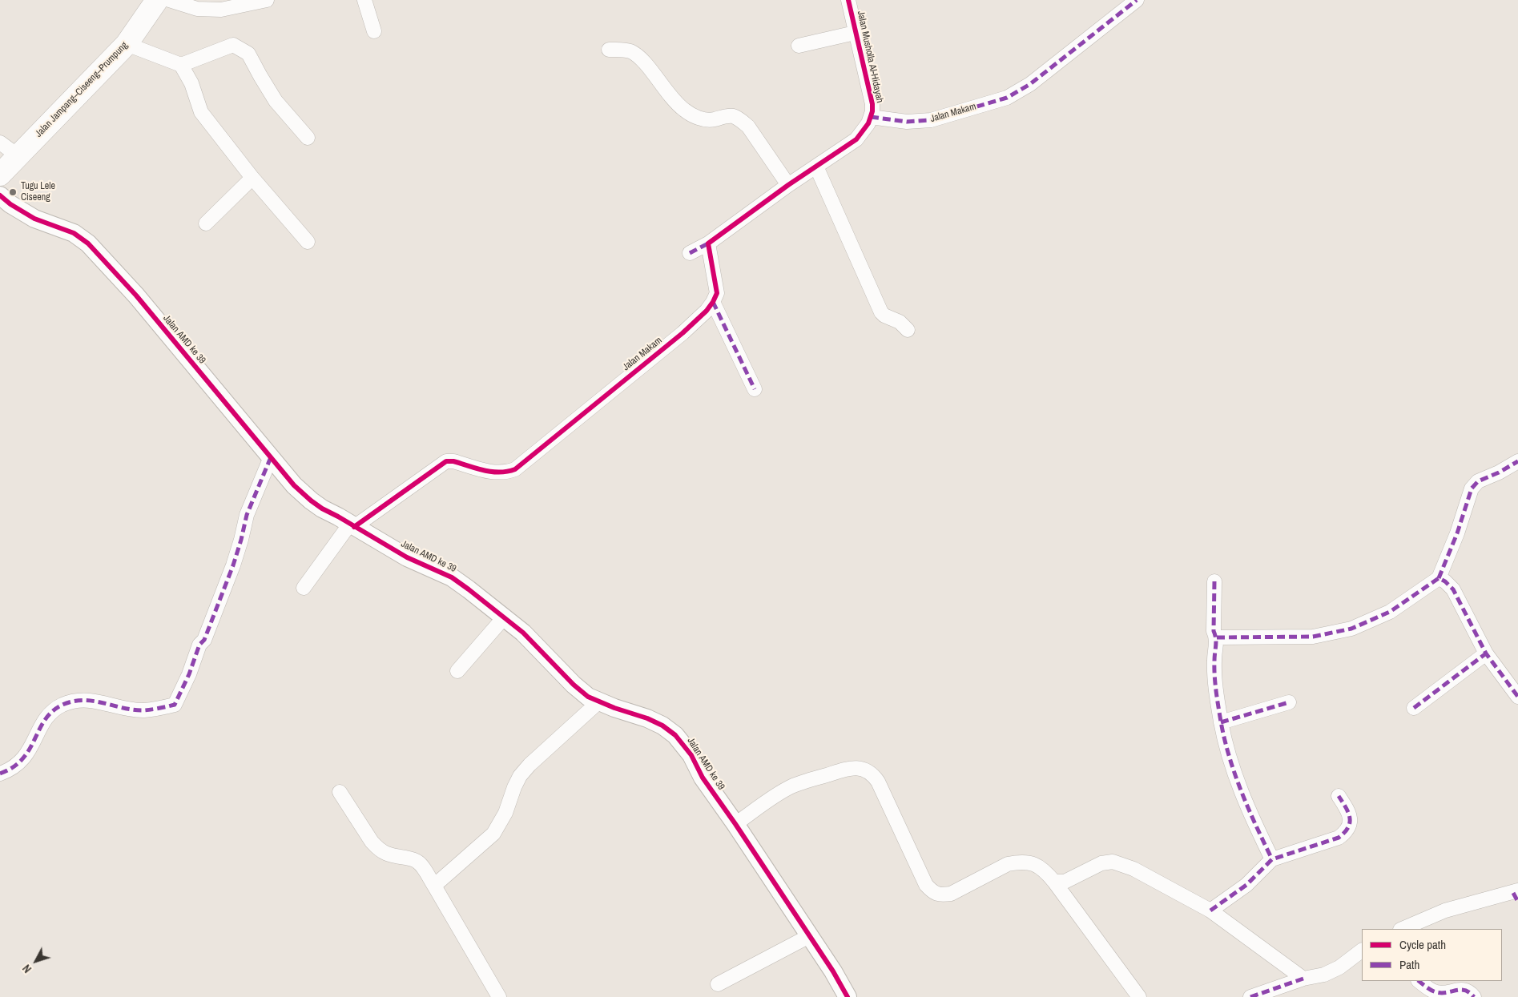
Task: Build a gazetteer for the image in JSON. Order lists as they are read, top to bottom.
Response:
{
  "streets": {
    "main road": ["Jalan Jampang–Ciseeng–Prumpung"],
    "street": ["Jalan Musholla Al-Hidayah", "Jalan Makam", "Jalan AMD ke 39"]
  },
  "crossings": [
    ["Jalan Musholla Al-Hidayah", "Jalan Makam"],
    ["Jalan Makam", "Jalan AMD ke 39"]
  ],
  "places": ["Tugu Lele Ciseeng"],
  "legend": ["Cycle path", "Path"],
  "north": "bottom left"
}
